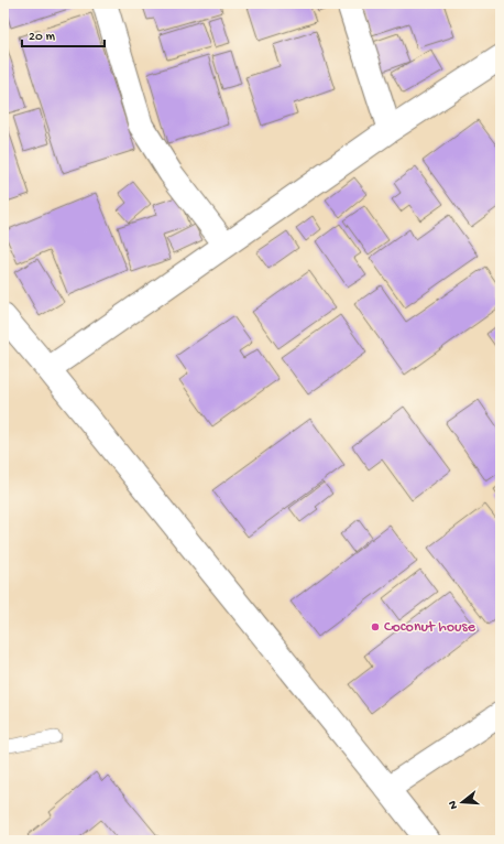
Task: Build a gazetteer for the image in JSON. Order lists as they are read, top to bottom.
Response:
{
  "places": ["Coconut house"],
  "scale_bar": "20 m",
  "north": "left"
}
